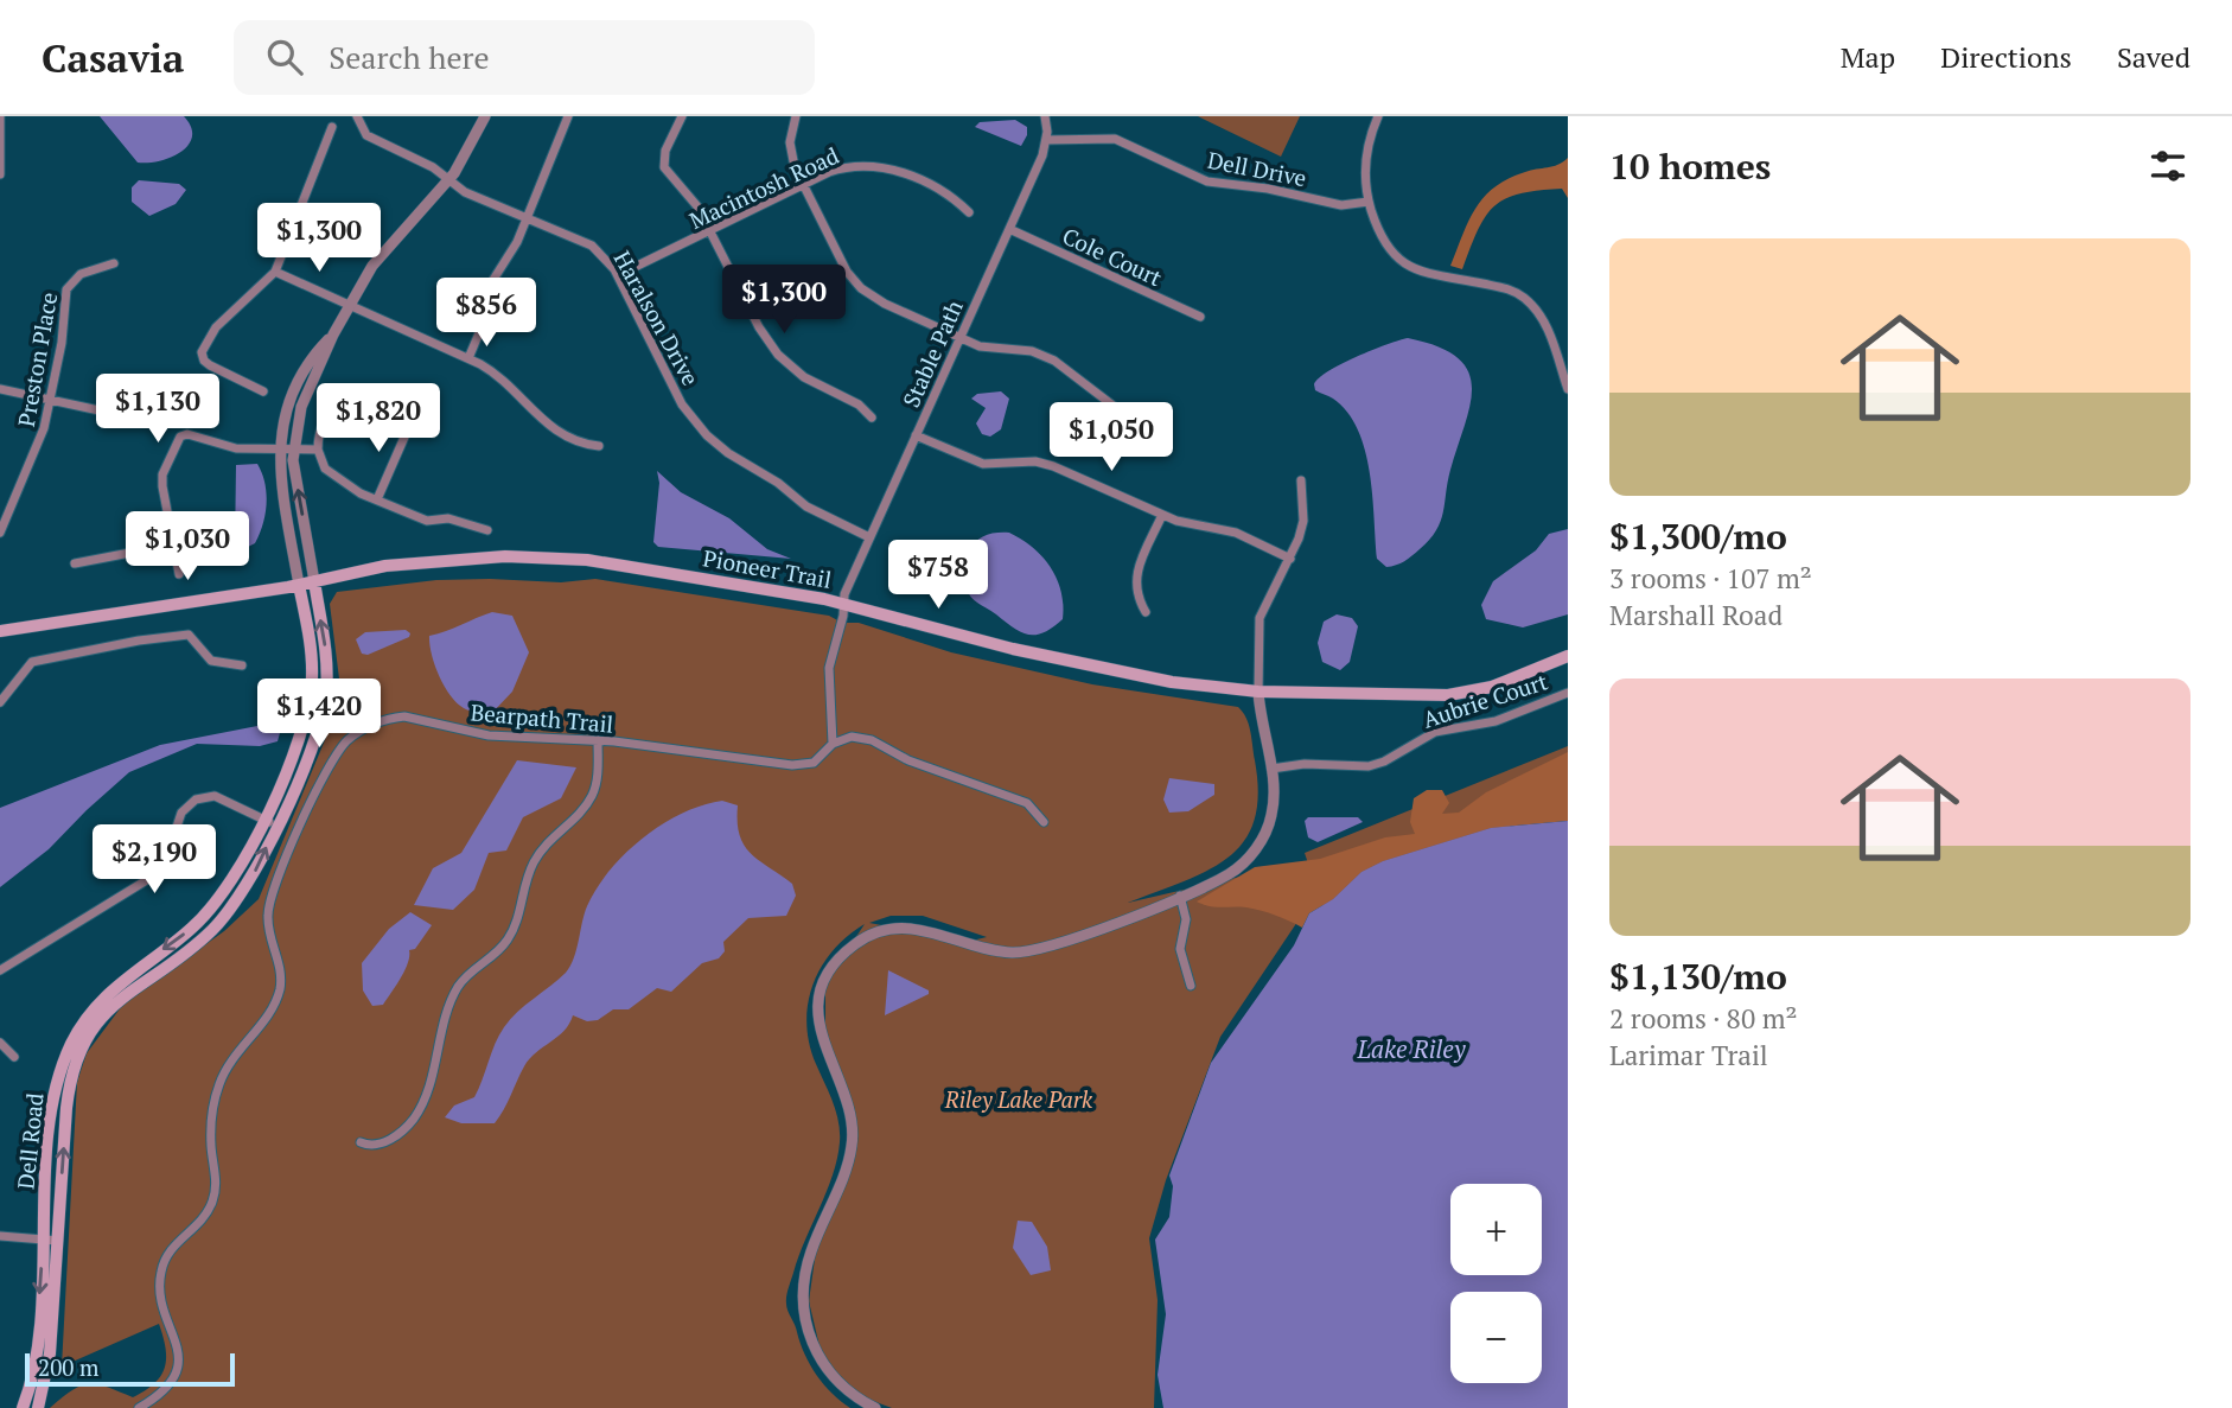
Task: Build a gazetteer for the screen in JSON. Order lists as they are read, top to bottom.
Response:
{
  "streets": {
    "main road": ["Pioneer Trail", "Dell Road"],
    "street": [
      "Dell Drive",
      "Macintosh Road",
      "Cole Court",
      "Haralson Drive",
      "Stable Path",
      "Preston Place",
      "Aubrie Court",
      "Bearpath Trail"
    ]
  },
  "crossings": [
    ["Dell Drive", "Stable Path"],
    ["Macintosh Road", "Haralson Drive"],
    ["Cole Court", "Stable Path"],
    ["Haralson Drive", "Stable Path"],
    ["Haralson Drive", "Dell Road"],
    ["Stable Path", "Pioneer Trail"],
    ["Pioneer Trail", "Dell Road"]
  ],
  "water": ["Lake Riley"],
  "parks": ["Riley Lake Park"],
  "scale_bar": "200 m",
  "page": {
    "header": "Casavia",
    "search": "Search here",
    "nav": ["Map", "Directions", "Saved"],
    "heading": "10 homes",
    "price": [
      "$1,300",
      "$1,300",
      "$856",
      "$1,130",
      "$1,820",
      "$1,050",
      "$1,030",
      "$758",
      "$1,420",
      "$2,190"
    ],
    "list": [
      {
        "name": "$1,300/mo",
        "note": "3 rooms · 107 m² · Marshall Road"
      },
      {
        "name": "$1,130/mo",
        "note": "2 rooms · 80 m² · Larimar Trail"
      }
    ],
    "map_buttons": ["+", "−"],
    "scale": "200 m"
  }
}
